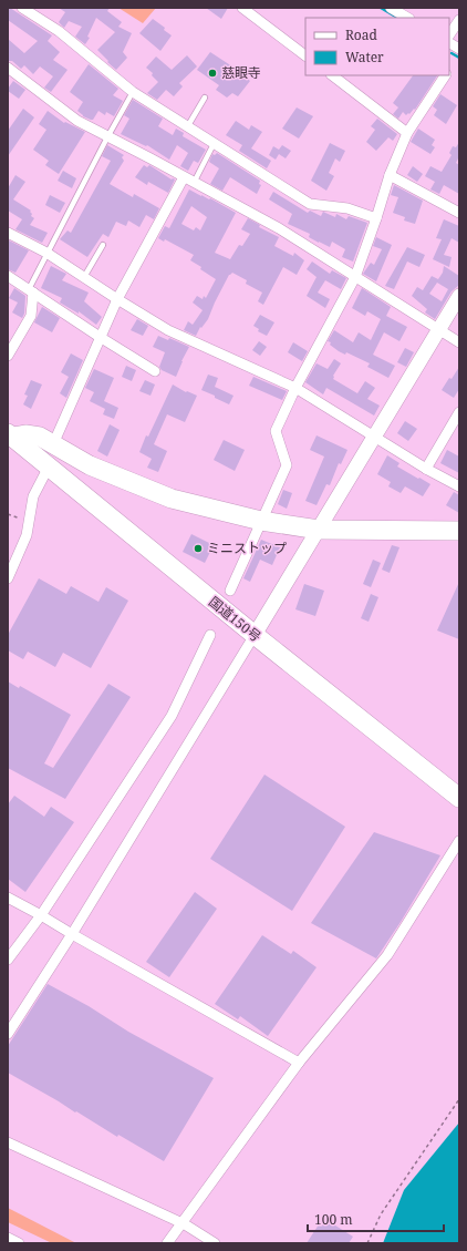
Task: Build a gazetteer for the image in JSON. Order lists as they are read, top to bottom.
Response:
{
  "streets": {
    "highway": ["国道150号"]
  },
  "places": ["慈眼寺", "ミニストップ"],
  "legend": ["Road", "Water"],
  "scale_bar": "100 m"
}
